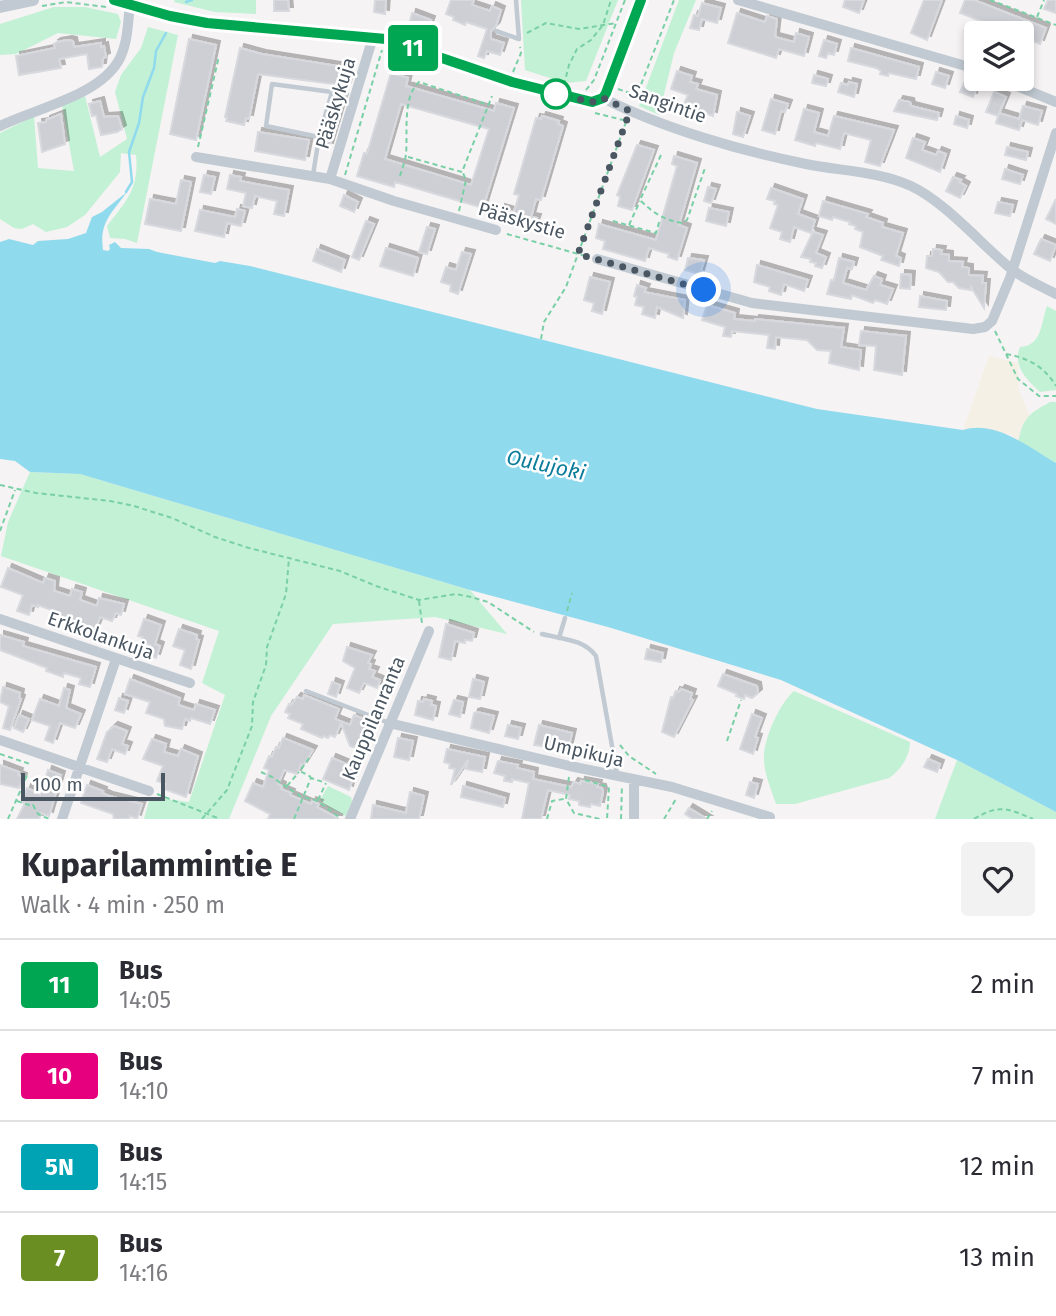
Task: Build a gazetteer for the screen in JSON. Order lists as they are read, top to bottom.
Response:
{
  "streets": {
    "street": [
      "Pääskykuja",
      "Sangintie",
      "Pääskystie",
      "Erkkolankuja",
      "Kauppilanranta",
      "Umpikuja"
    ]
  },
  "crossings": [
    ["Pääskykuja", "Sangintie"],
    ["Pääskykuja", "Pääskystie"],
    ["Kauppilanranta", "Umpikuja"]
  ],
  "water": ["Oulujoki"],
  "lines": ["bus line 11"],
  "scale_bar": "100 m",
  "page": {
    "on_map": "11",
    "scale": "100 m",
    "heading": ["Kuparilammintie E", "Walk · 4 min · 250 m"],
    "list": [
      {
        "mark": "11",
        "name": "Bus",
        "note": "14:05",
        "value": "2 min"
      },
      {
        "mark": "10",
        "name": "Bus",
        "note": "14:10",
        "value": "7 min"
      },
      {
        "mark": "5N",
        "name": "Bus",
        "note": "14:15",
        "value": "12 min"
      },
      {
        "mark": "7",
        "name": "Bus",
        "note": "14:16",
        "value": "13 min"
      }
    ]
  }
}
